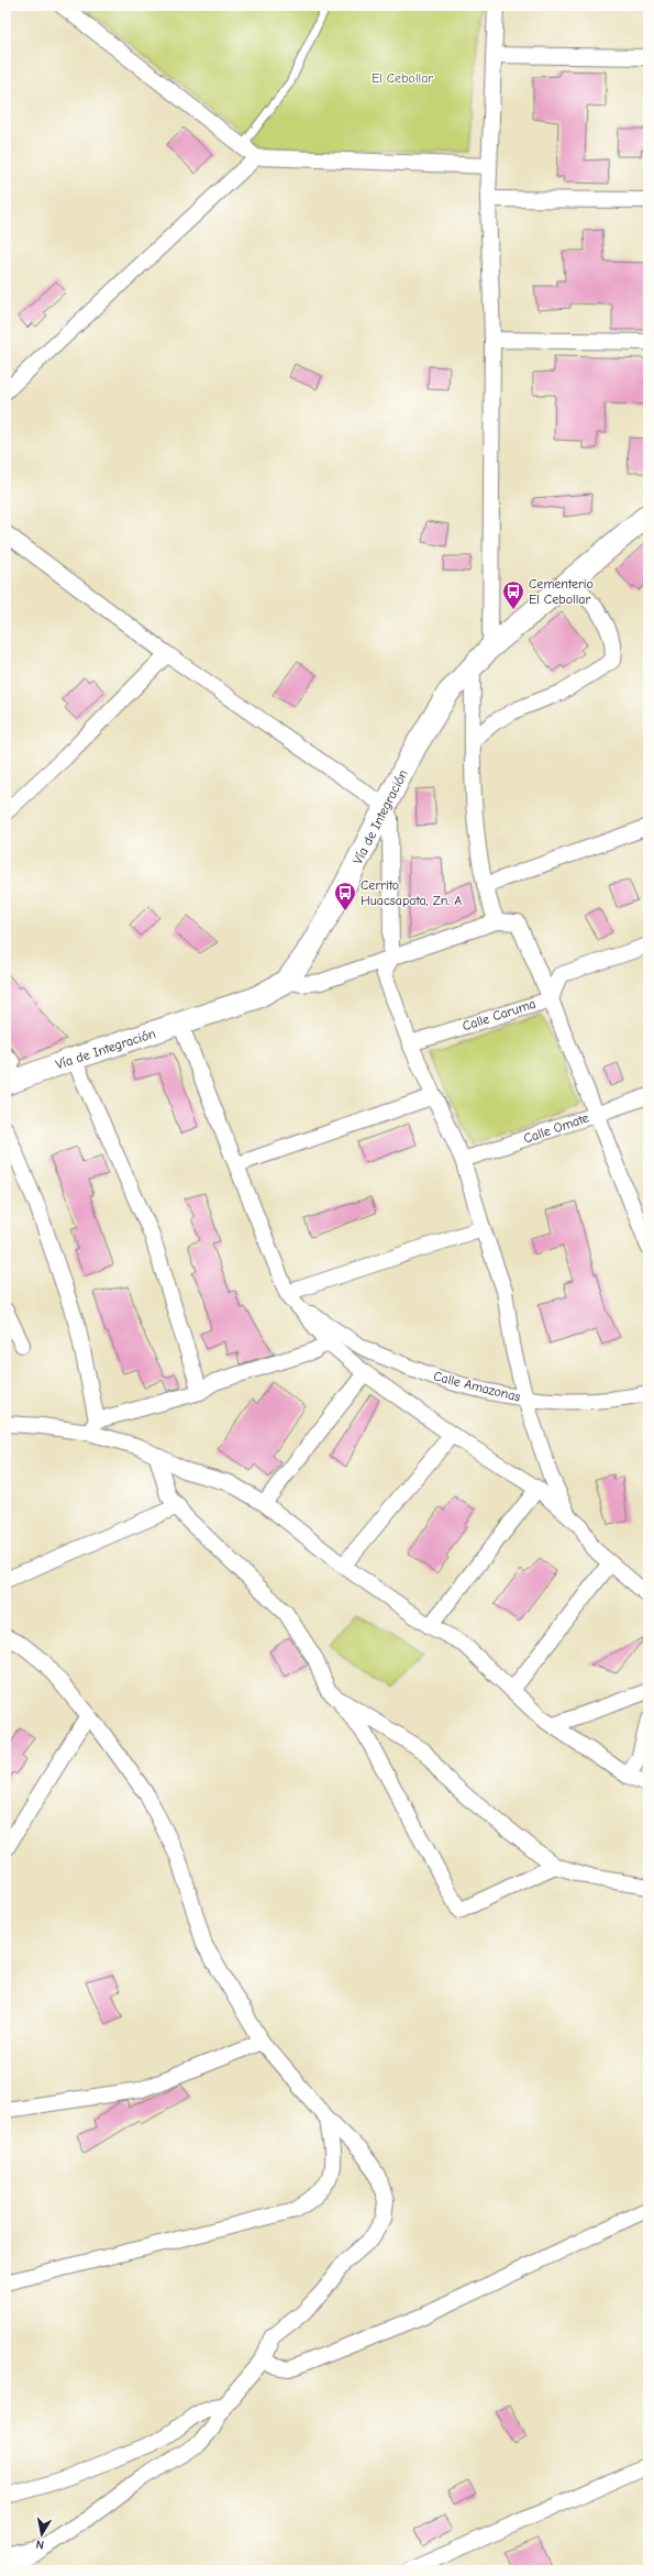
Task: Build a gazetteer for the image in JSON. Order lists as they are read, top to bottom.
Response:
{
  "streets": {
    "main road": ["Vía de Integración"],
    "street": ["Calle Caruma", "Calle Omate", "Calle Amazonas"]
  },
  "parks": ["El Cebollar"],
  "places": {
    "bus stop": ["Cementerio El Cebollar", "Cerrito Huacsapata, Zn. A"]
  },
  "north": "bottom"
}
